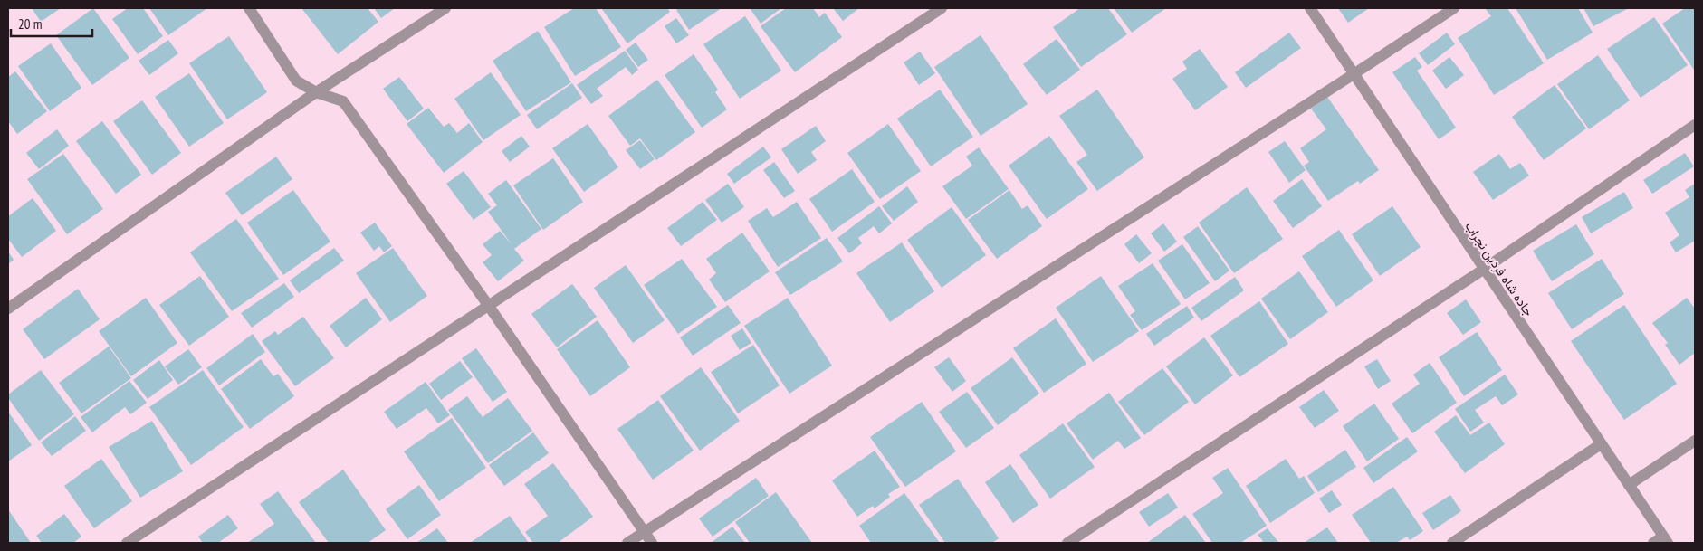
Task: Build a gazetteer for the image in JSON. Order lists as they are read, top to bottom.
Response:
{
  "streets": {
    "street": ["جاده شاه فردین نجراب"]
  },
  "scale_bar": "20 m"
}
